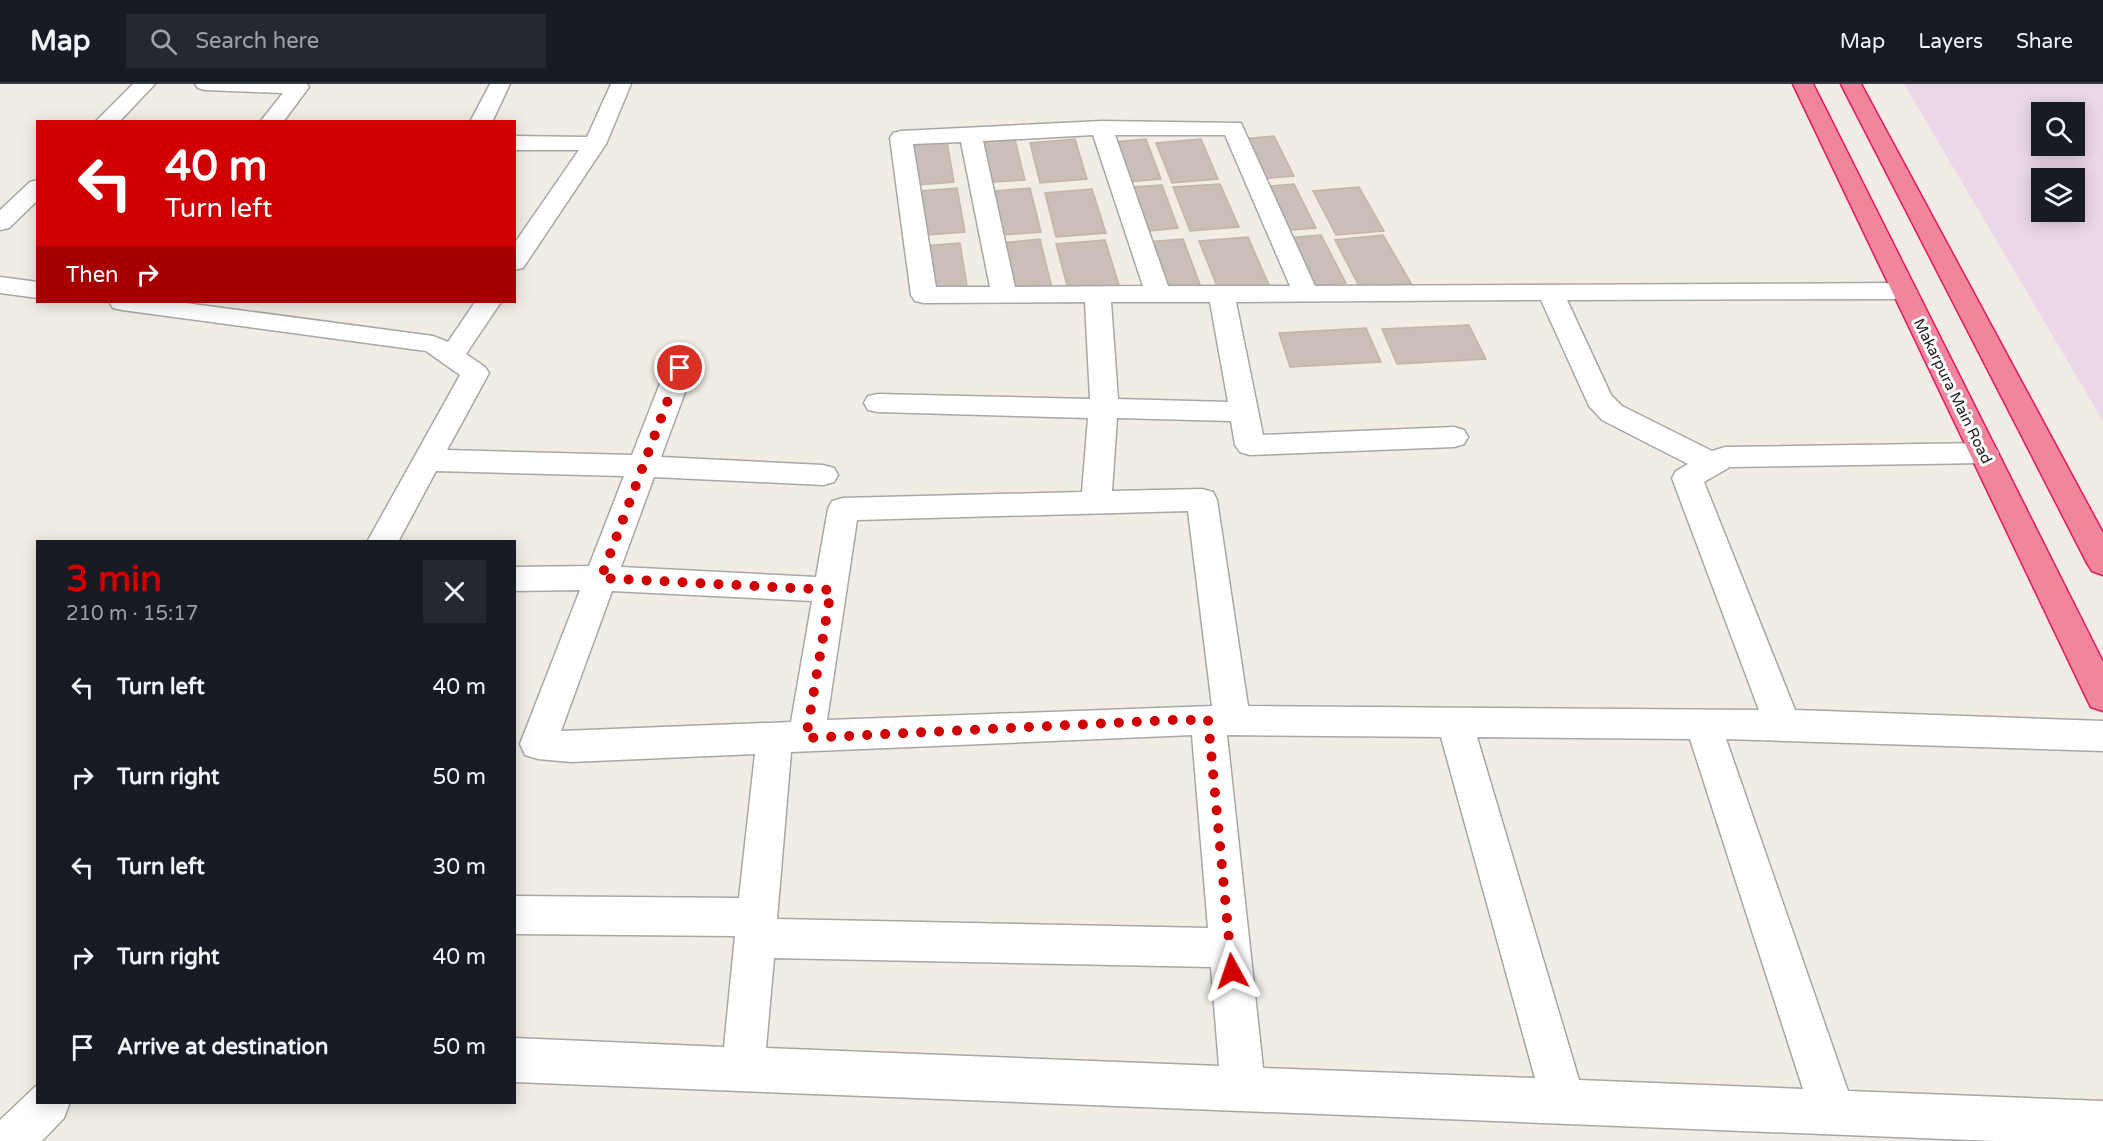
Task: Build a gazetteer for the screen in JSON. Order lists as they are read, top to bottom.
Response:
{
  "streets": {
    "highway": ["Makarpura Main Road"]
  },
  "page": {
    "header": "Map",
    "search": "Search here",
    "nav": ["Map", "Layers", "Share"],
    "turn": ["40 m", "Turn left"],
    "then": "Then",
    "heading": ["3 min", "210 m · 15:17"],
    "list": [
      {
        "name": "Turn left",
        "value": "40 m"
      },
      {
        "name": "Turn right",
        "value": "50 m"
      },
      {
        "name": "Turn left",
        "value": "30 m"
      },
      {
        "name": "Turn right",
        "value": "40 m"
      },
      {
        "name": "Arrive at destination",
        "value": "50 m"
      }
    ]
  }
}
